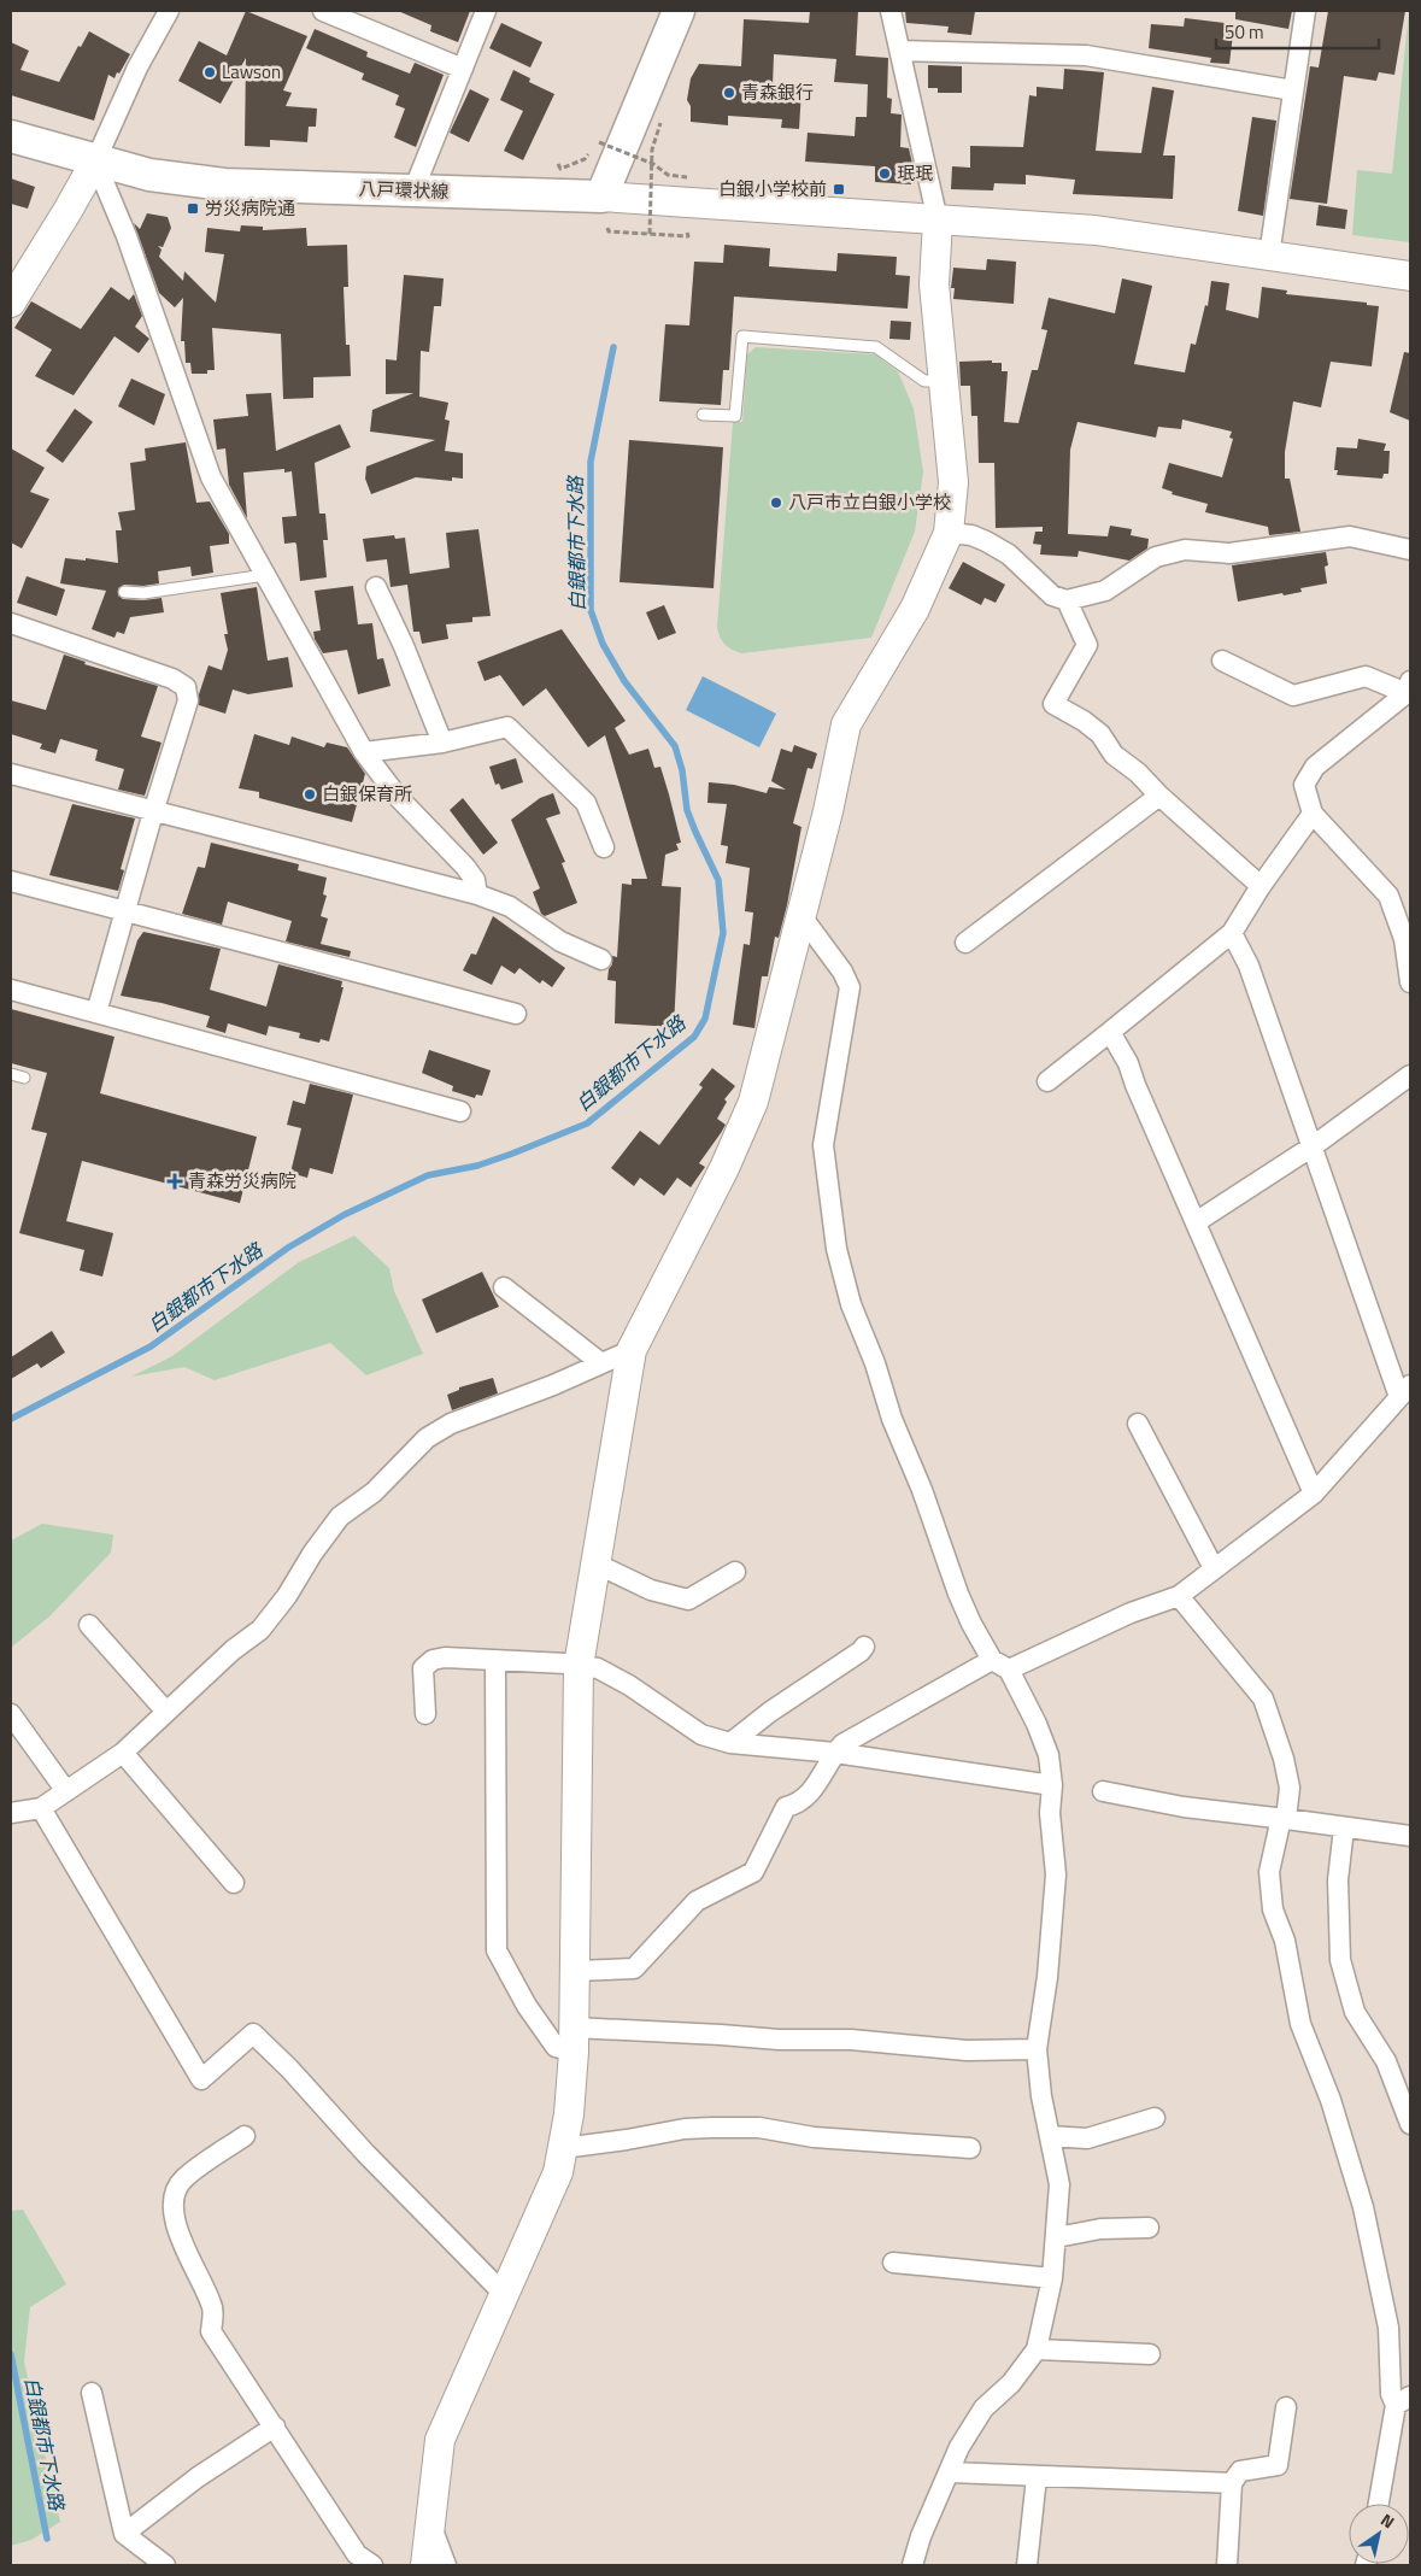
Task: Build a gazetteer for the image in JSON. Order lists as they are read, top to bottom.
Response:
{
  "streets": {
    "main road": ["八戸環状線"]
  },
  "water": ["白銀都市下水路"],
  "places": {
    "other": [
      "Lawson",
      "青森銀行",
      "珉珉",
      "八戸市立白銀小学校",
      "白銀保育所"
    ],
    "transit": ["白銀小学校前", "労災病院通"],
    "health": ["青森労災病院"]
  },
  "scale_bar": "50 m",
  "north": "top right"
}
